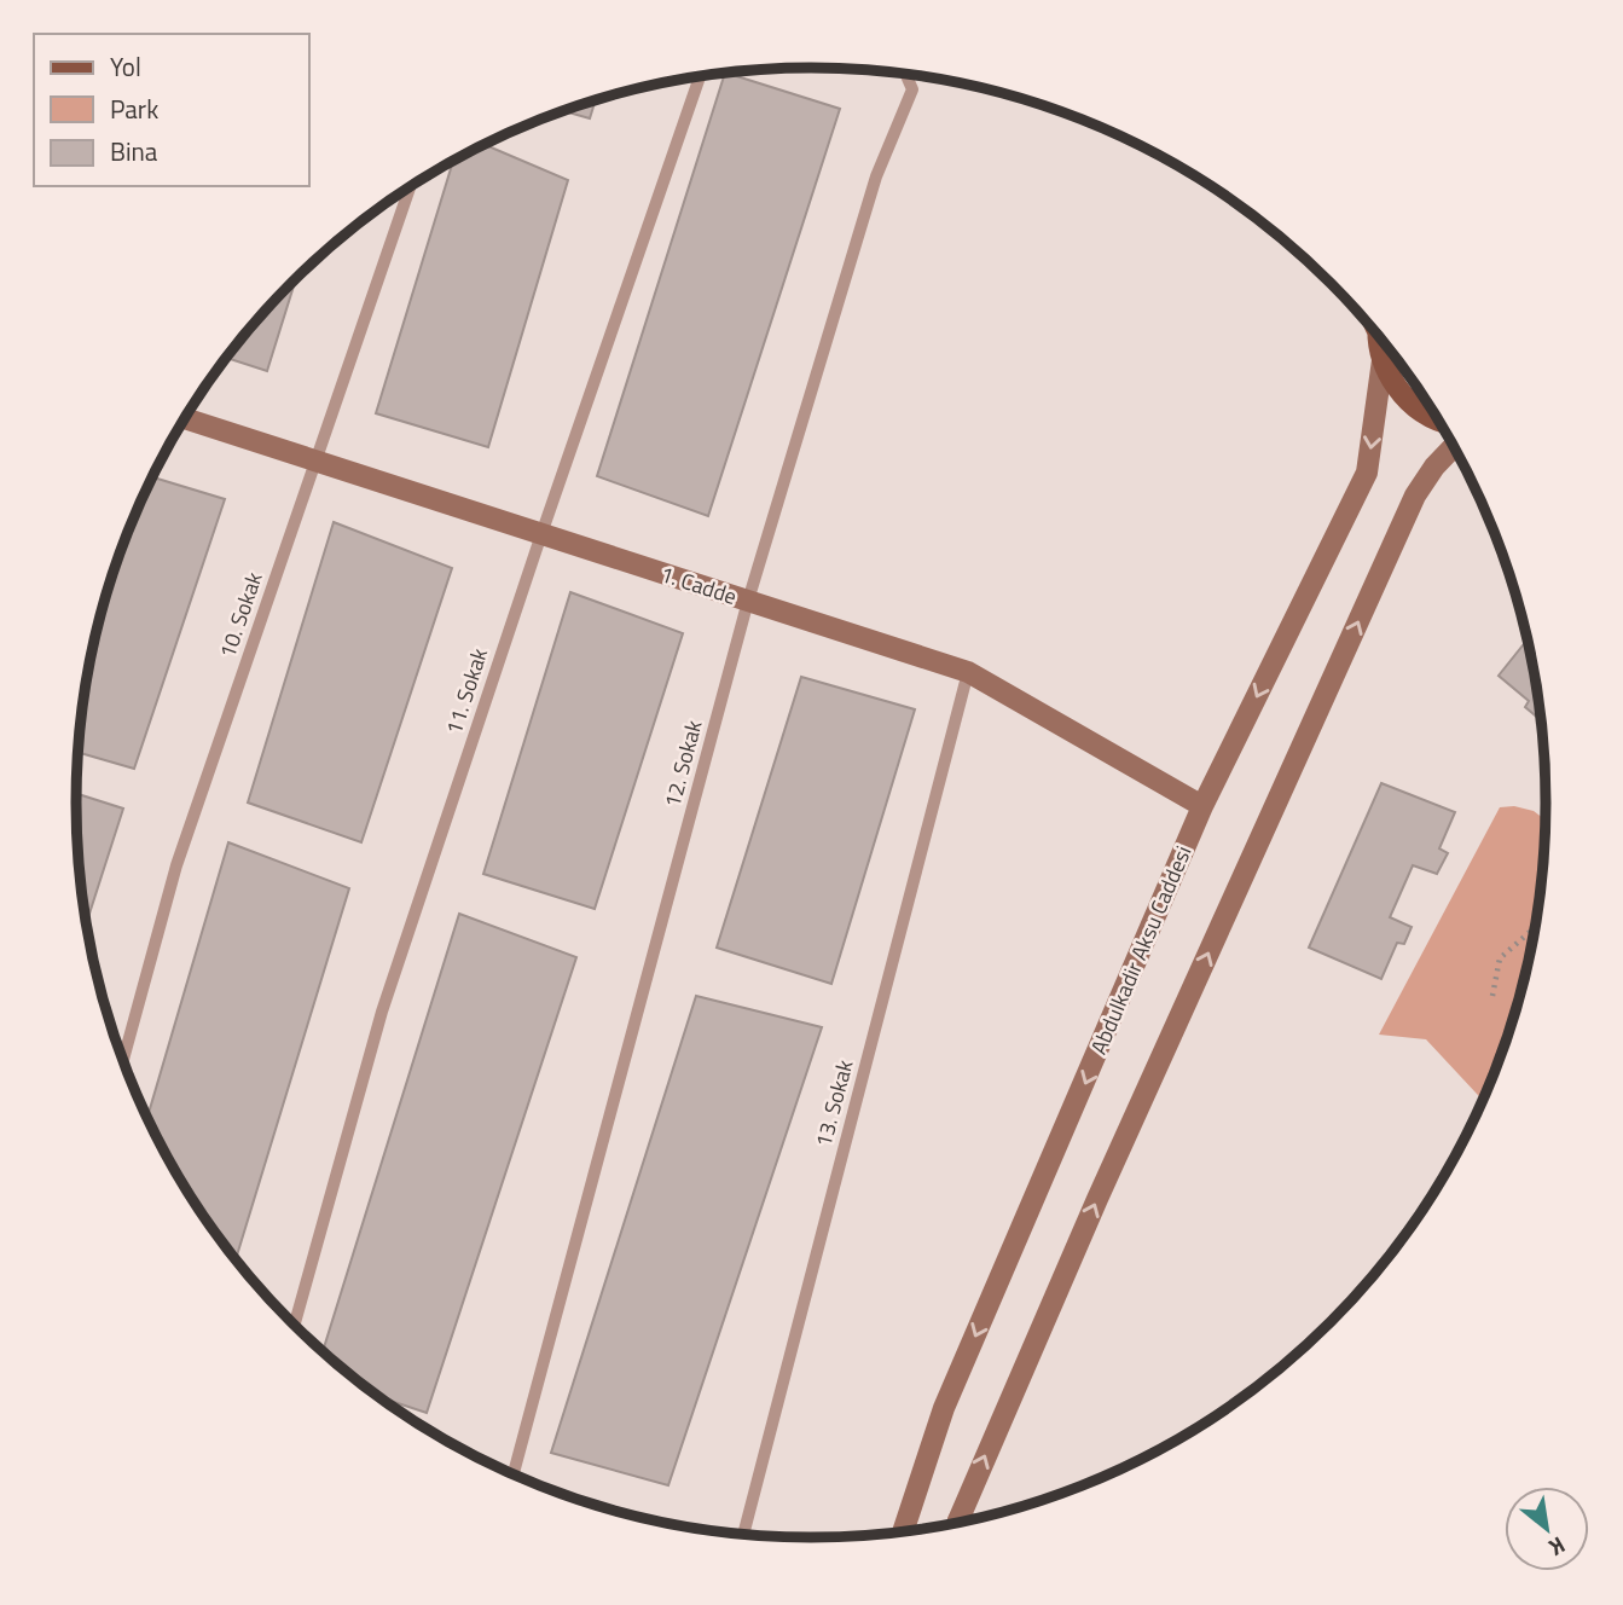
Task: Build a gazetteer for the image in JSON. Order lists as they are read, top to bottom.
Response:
{
  "streets": {
    "main road": ["1. Cadde", "Abdulkadir Aksu Caddesi"],
    "lane": [
      "10. Sokak",
      "11. Sokak",
      "12. Sokak",
      "13. Sokak"
    ]
  },
  "crossings": [
    ["1. Cadde", "10. Sokak"],
    ["1. Cadde", "11. Sokak"],
    ["1. Cadde", "12. Sokak"],
    ["1. Cadde", "Abdulkadir Aksu Caddesi"],
    ["1. Cadde", "13. Sokak"]
  ],
  "legend": ["Yol", "Park", "Bina"],
  "north": "bottom right"
}
